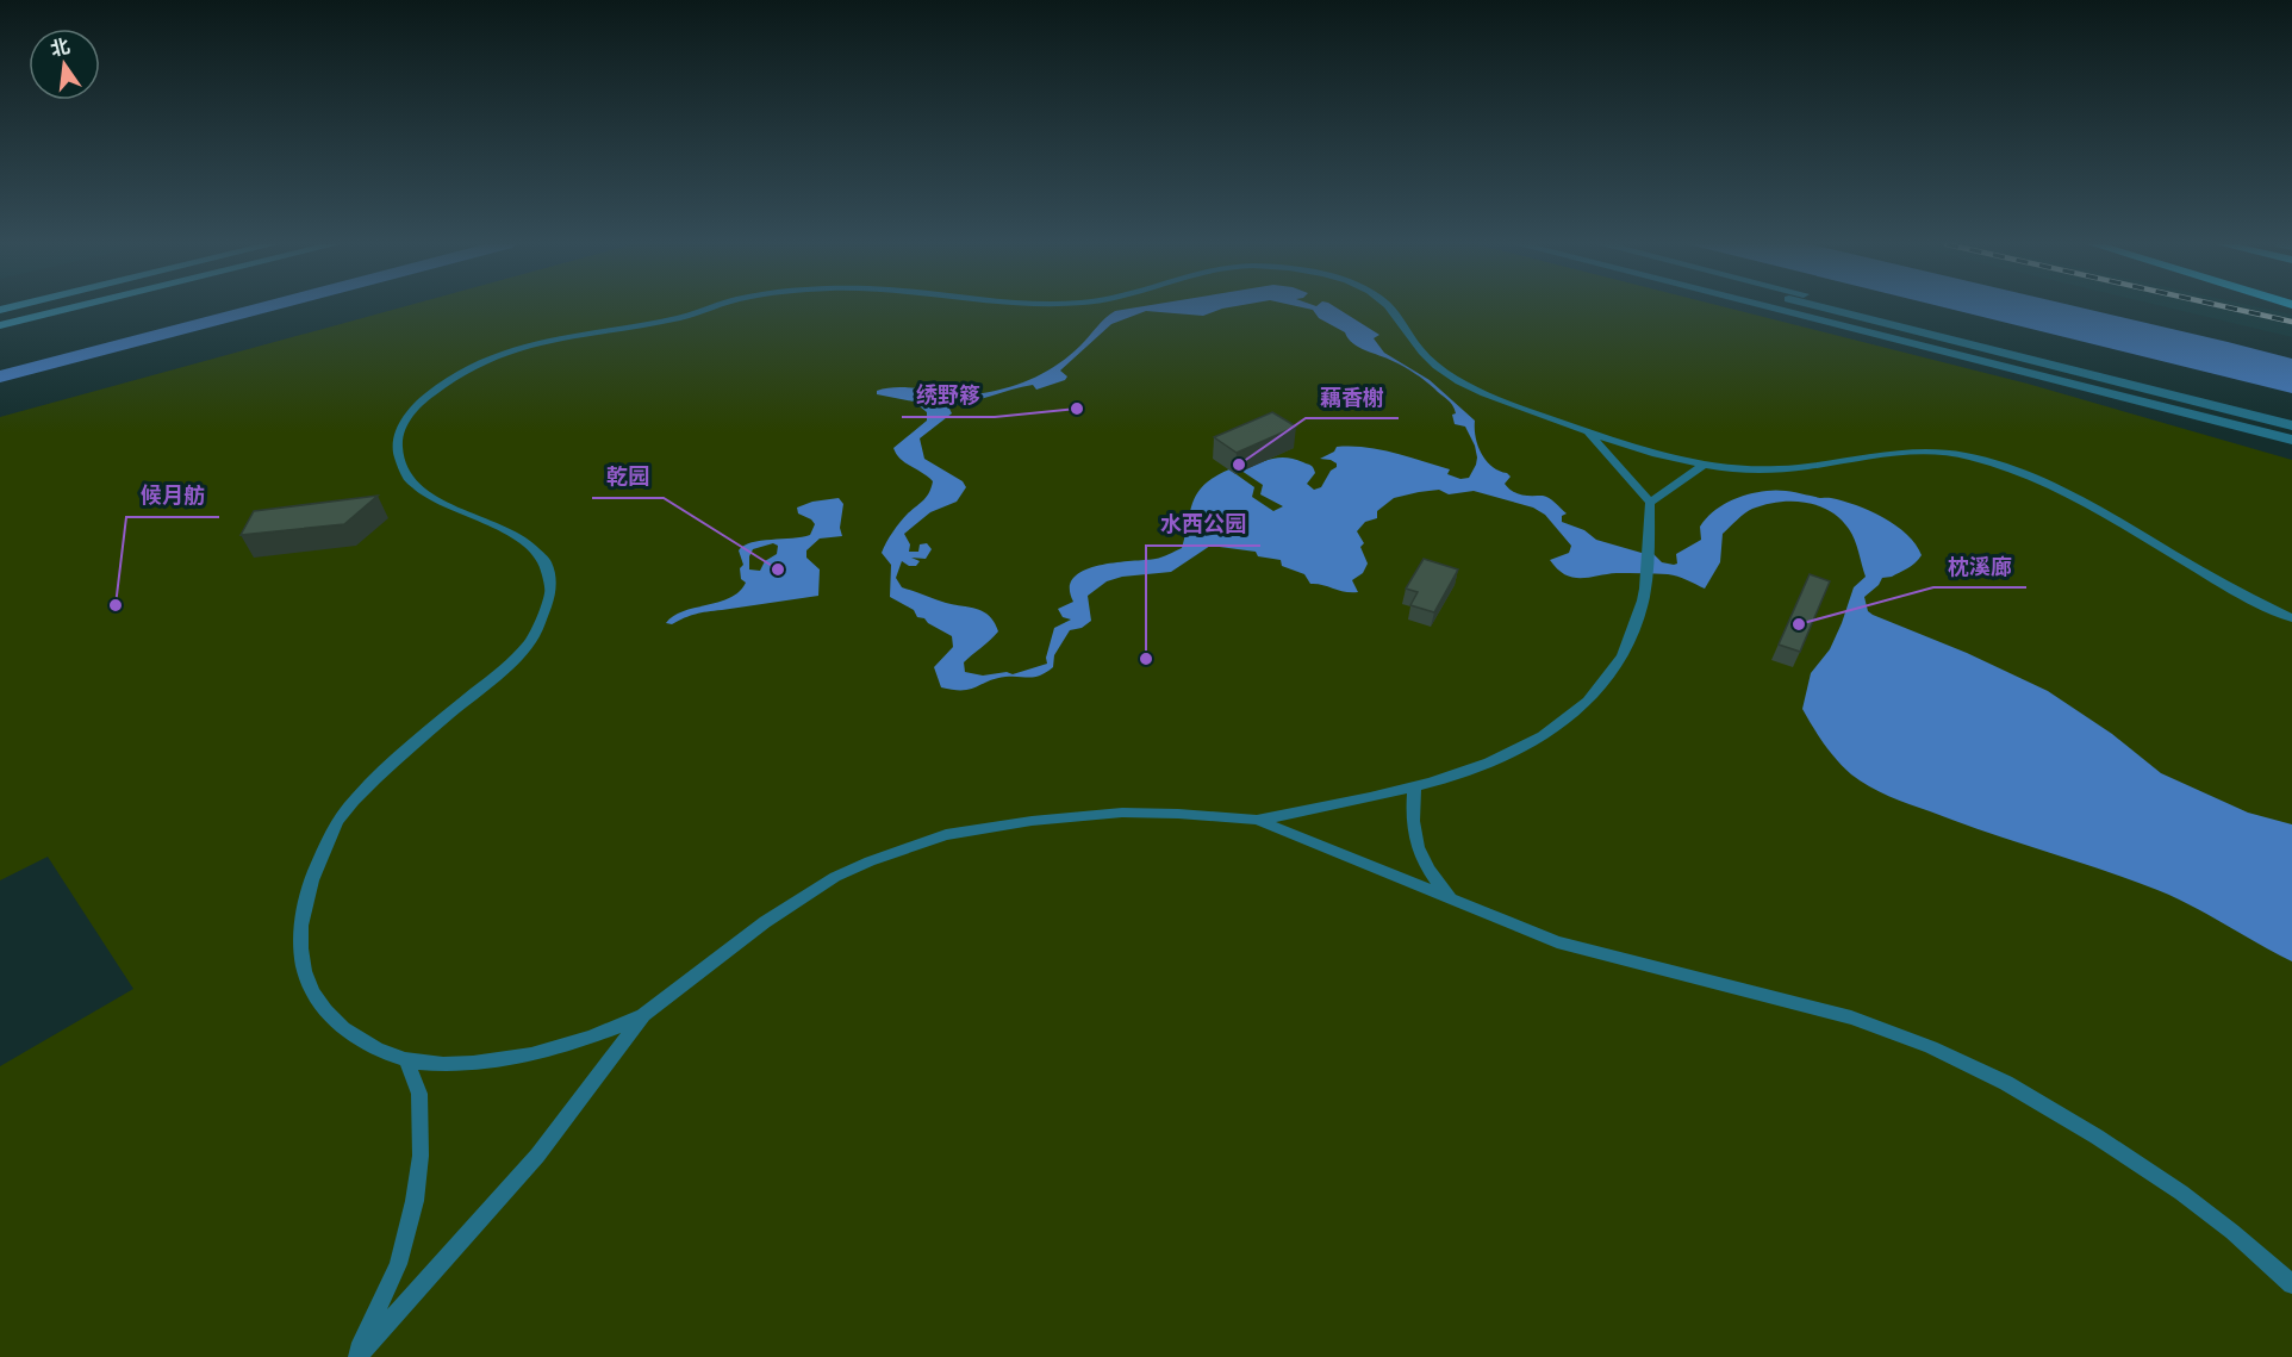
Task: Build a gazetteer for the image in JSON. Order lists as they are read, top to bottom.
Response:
{
  "places": [
    "绣野簃",
    "藕香榭",
    "乾园",
    "候月舫",
    "枕溪廊",
    "水西公园"
  ],
  "north": "top"
}
